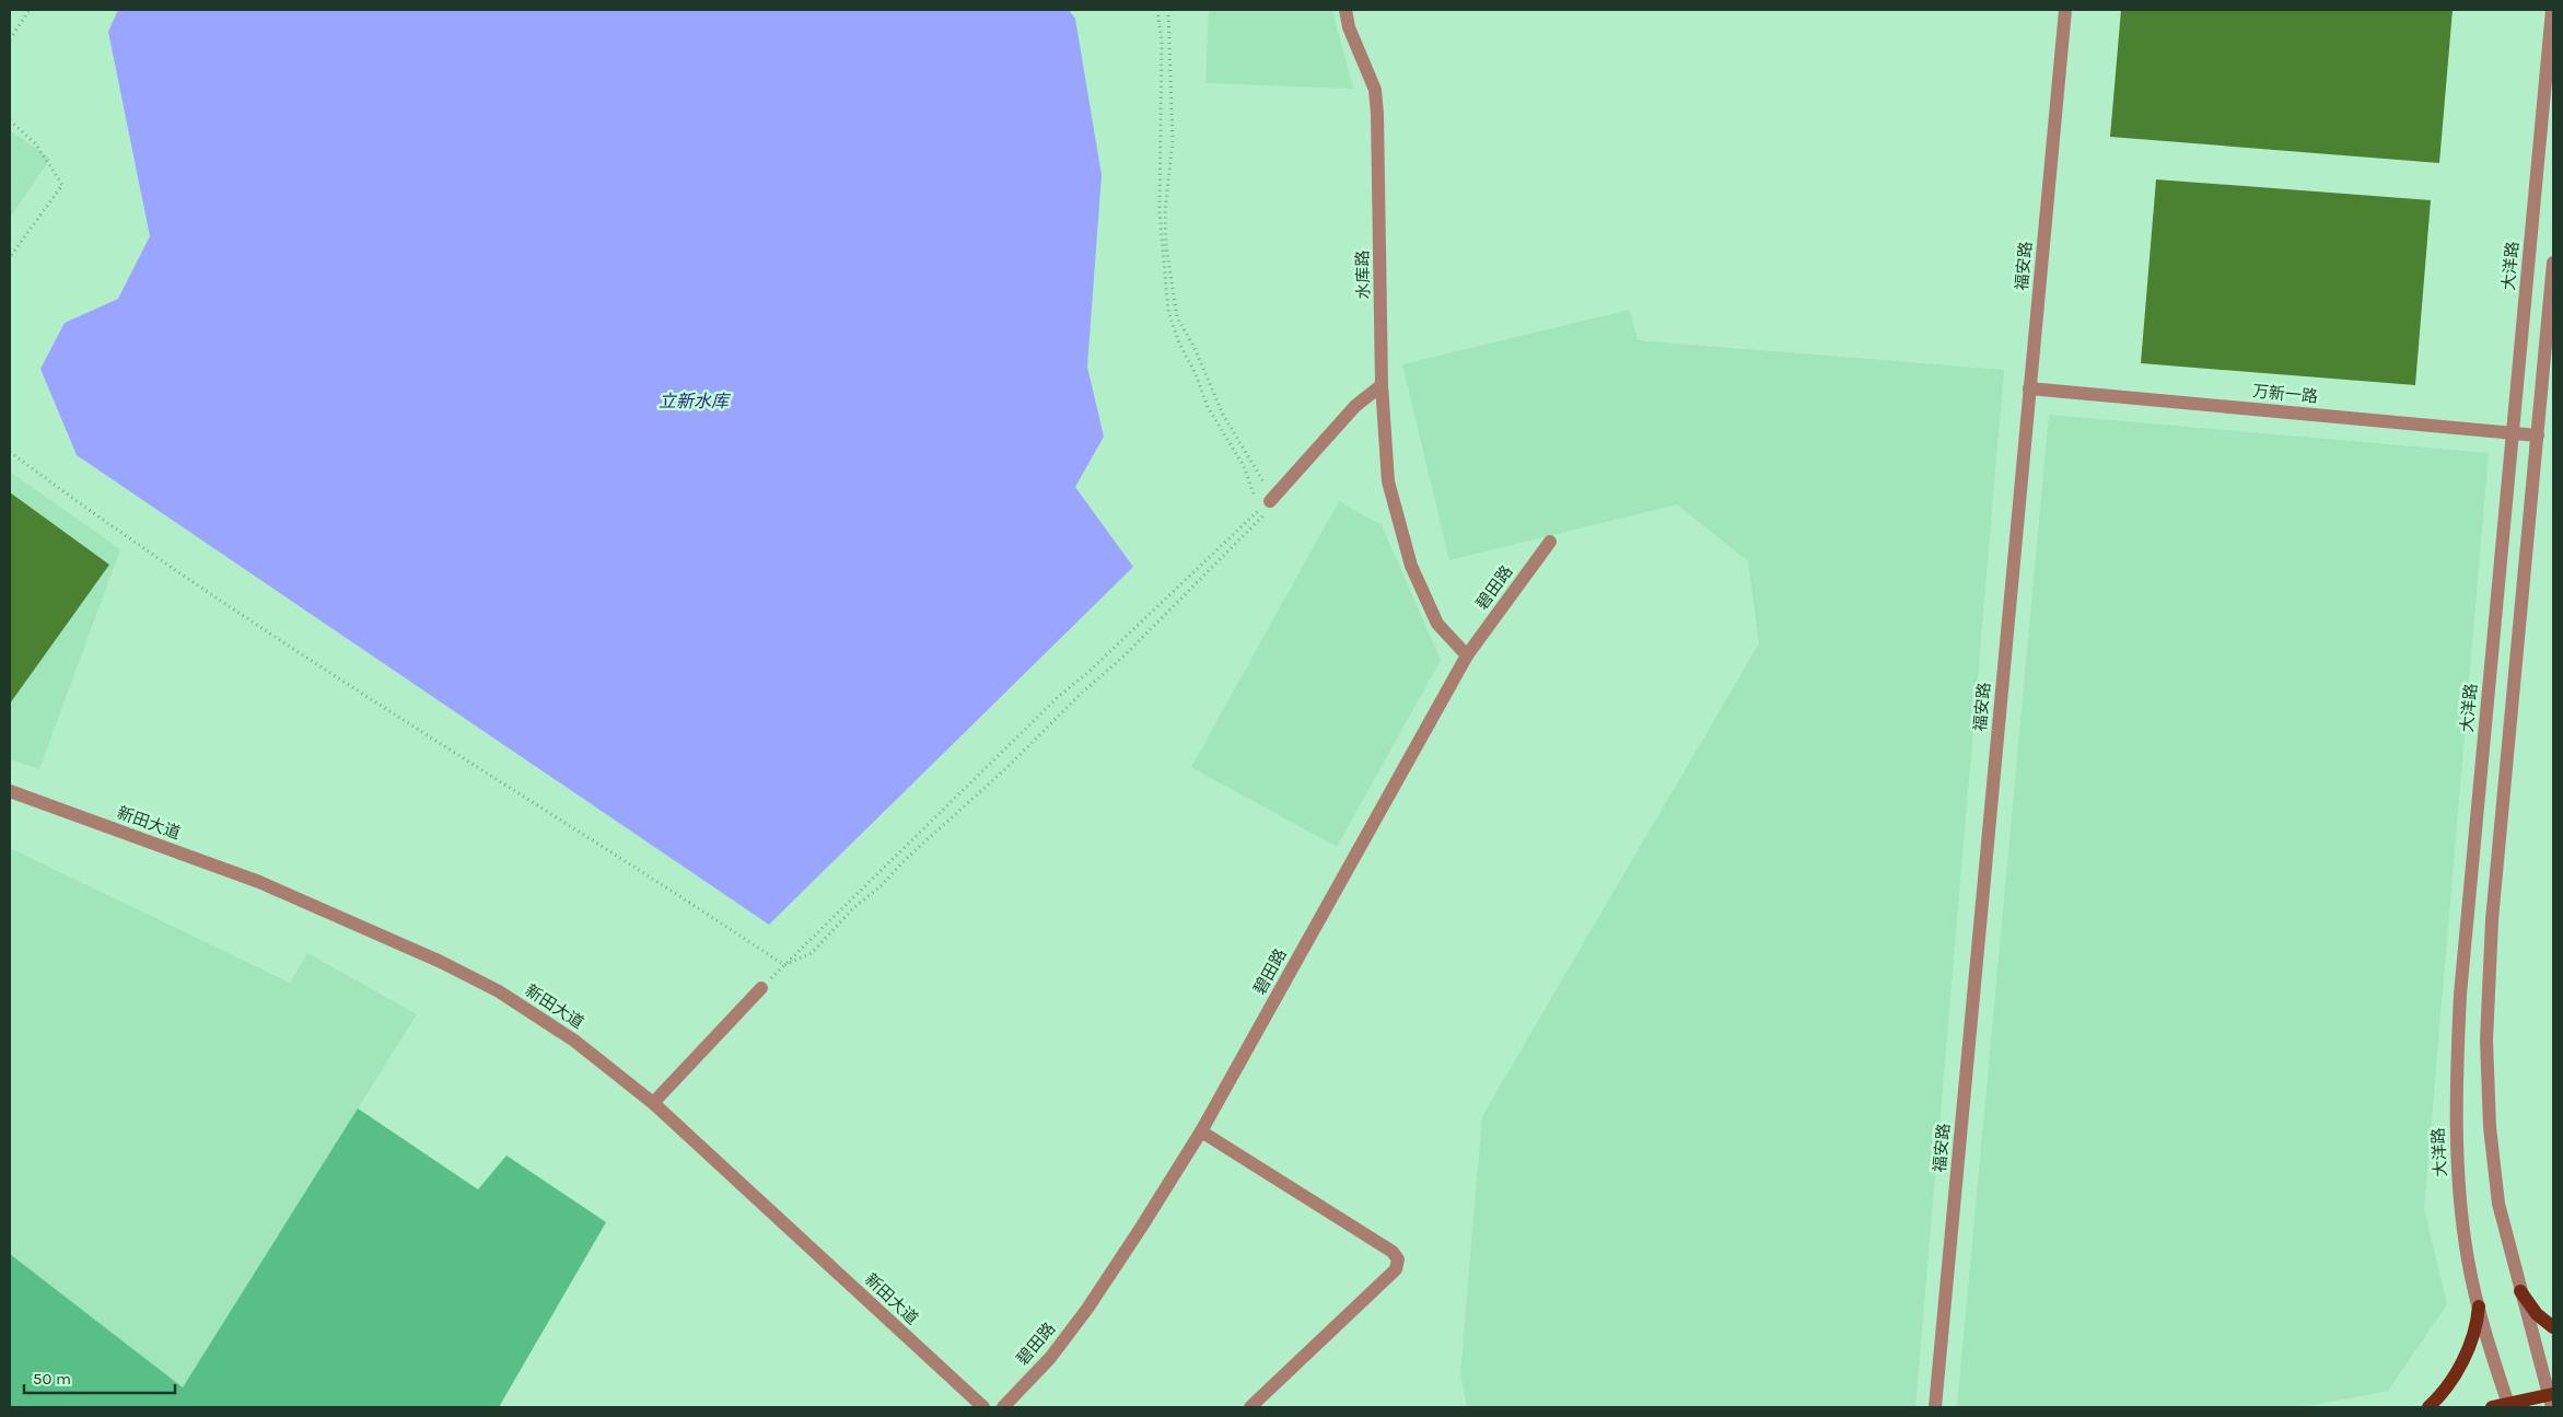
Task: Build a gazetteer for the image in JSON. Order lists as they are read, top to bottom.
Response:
{
  "streets": {
    "street": [
      "福安路",
      "大洋路",
      "水库路",
      "万新一路",
      "碧田路",
      "新田大道"
    ]
  },
  "crossings": [
    ["福安路", "万新一路"],
    ["大洋路", "万新一路"],
    ["水库路", "碧田路"]
  ],
  "water": ["立新水库"],
  "scale_bar": "50 m"
}
